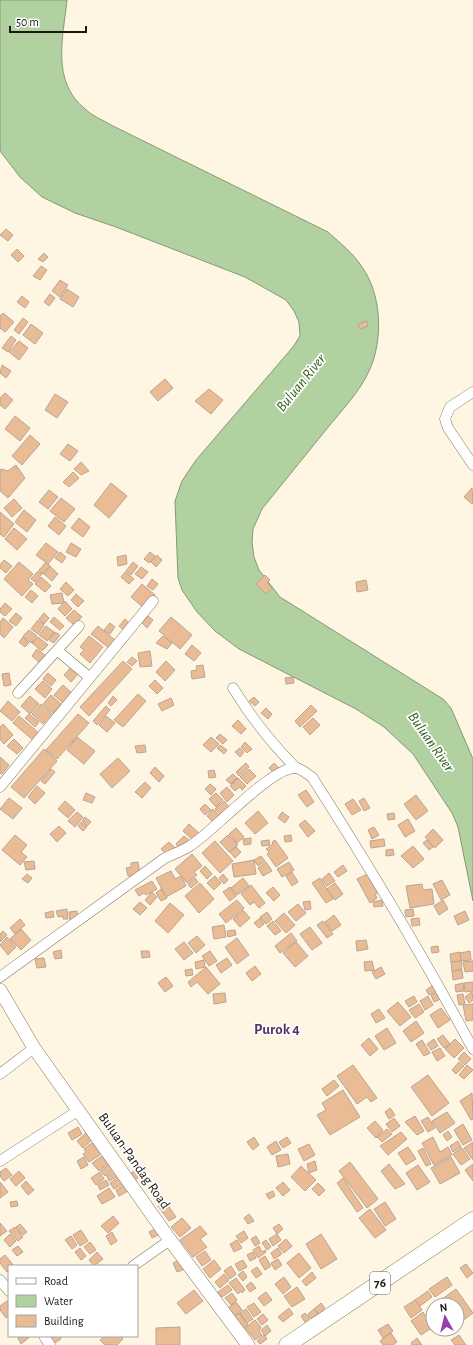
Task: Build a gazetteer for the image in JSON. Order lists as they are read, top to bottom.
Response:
{
  "streets": {
    "highway": ["76"],
    "main road": ["Buluan-Pandag Road"]
  },
  "districts": ["Purok 4"],
  "water": ["Buluan River"],
  "legend": ["Road", "Water", "Building"],
  "scale_bar": "50 m",
  "north": "top"
}
